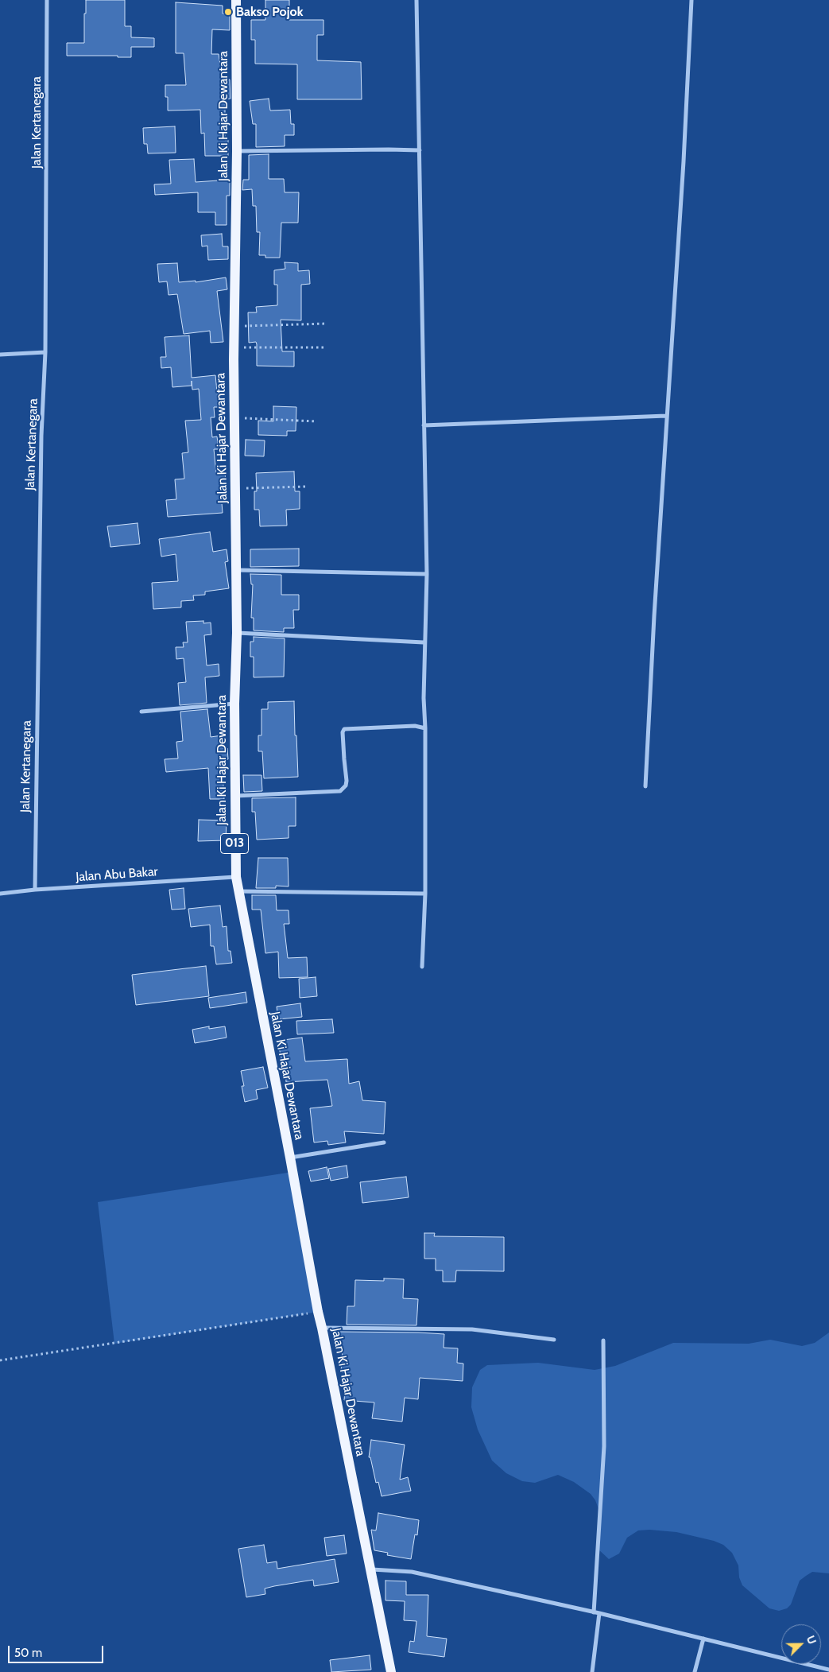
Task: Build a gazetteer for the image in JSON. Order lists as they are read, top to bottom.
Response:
{
  "streets": {
    "main road": ["Jalan Ki Hajar Dewantara", "013"],
    "street": ["Jalan Kertanegara", "Jalan Abu Bakar"]
  },
  "crossings": [
    ["Jalan Ki Hajar Dewantara", "Jalan Abu Bakar"],
    ["Jalan Kertanegara", "Jalan Abu Bakar"]
  ],
  "places": ["Bakso Pojok"],
  "scale_bar": "50 m",
  "north": "top right"
}
